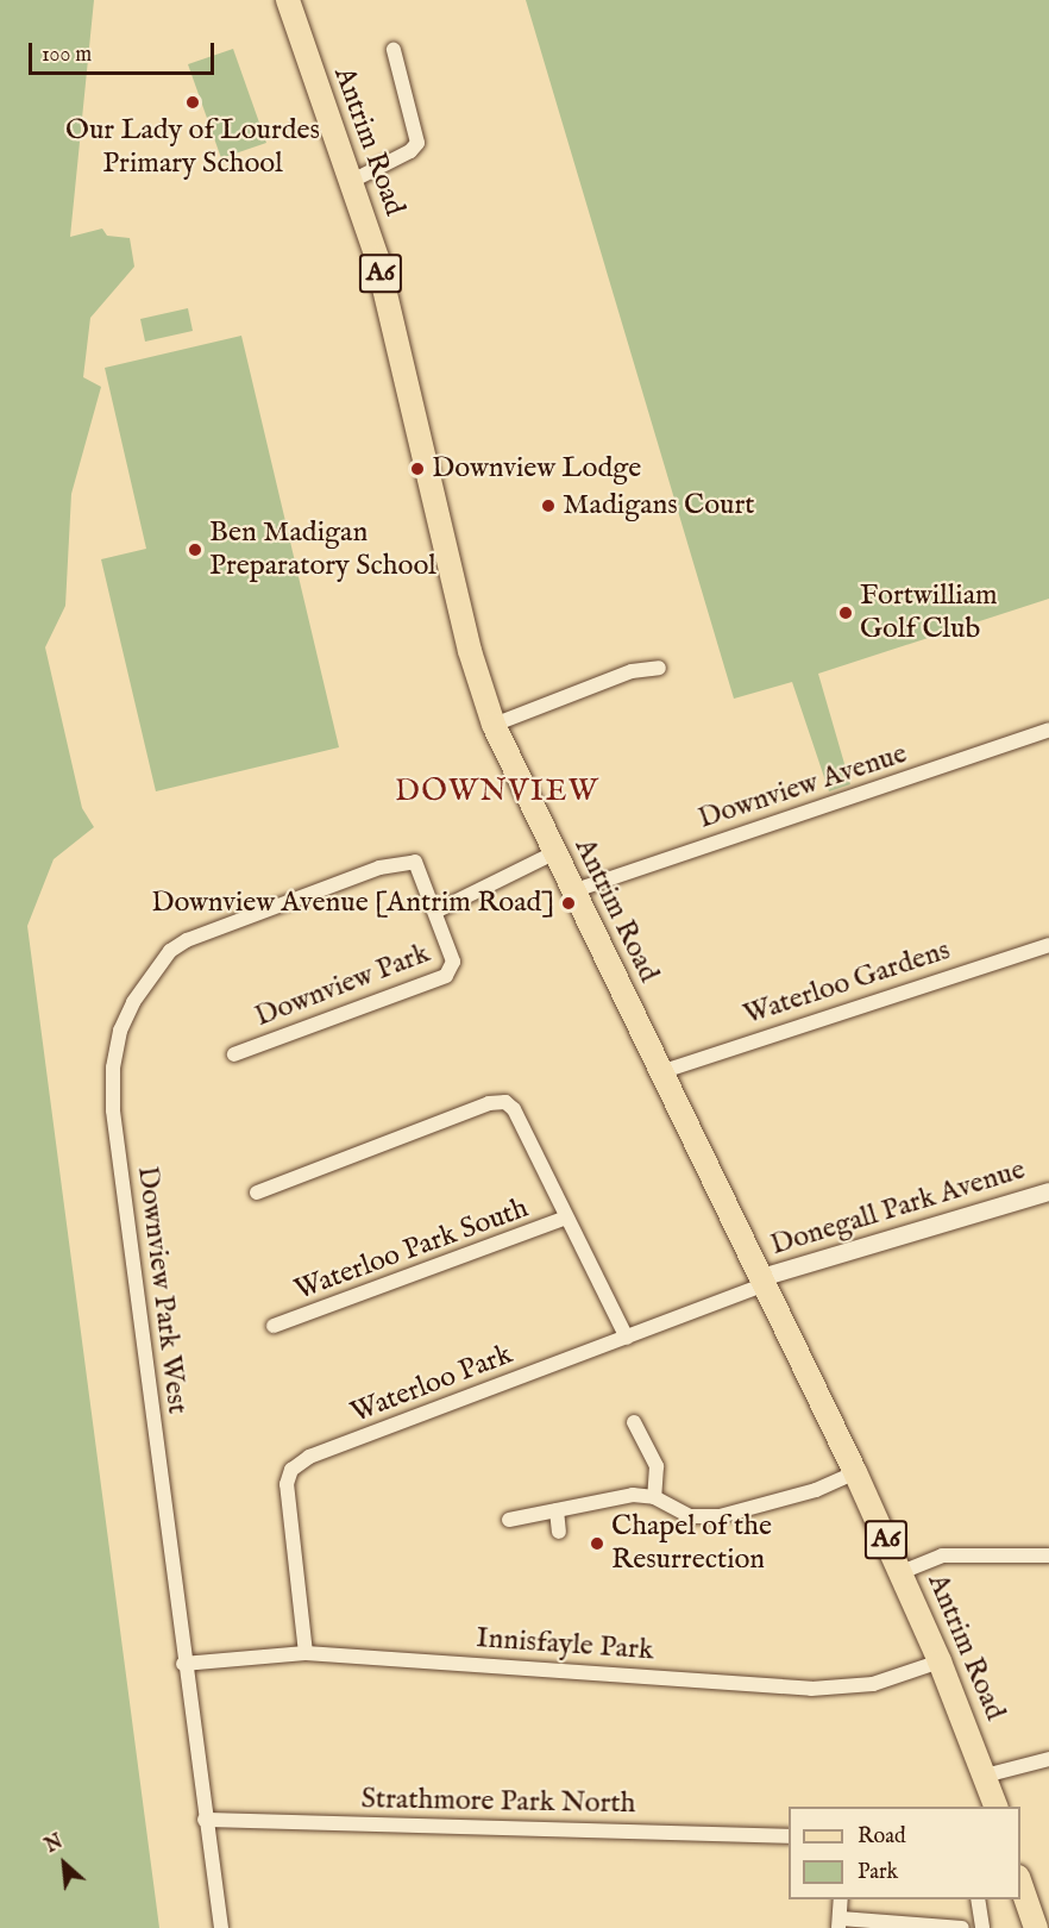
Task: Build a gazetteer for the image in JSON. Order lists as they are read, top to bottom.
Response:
{
  "streets": {
    "main road": ["Antrim Road", "A6"],
    "street": [
      "Downview Avenue",
      "Waterloo Gardens",
      "Downview Park",
      "Donegall Park Avenue",
      "Waterloo Park South",
      "Downview Park West",
      "Waterloo Park",
      "Innisfayle Park",
      "Strathmore Park North"
    ]
  },
  "crossings": [
    ["Antrim Road", "Downview Avenue"],
    ["Antrim Road", "Waterloo Gardens"],
    ["Antrim Road", "Downview Park"],
    ["Antrim Road", "Donegall Park Avenue"],
    ["Antrim Road", "Waterloo Park"],
    ["Antrim Road", "Innisfayle Park"],
    ["Downview Park", "Downview Park West"],
    ["Donegall Park Avenue", "Waterloo Park"],
    ["Downview Park West", "Innisfayle Park"],
    ["Downview Park West", "Strathmore Park North"],
    ["Waterloo Park", "Innisfayle Park"]
  ],
  "districts": ["DOWNVIEW"],
  "places": [
    "Our Lady of Lourdes Primary School",
    "Downview Lodge",
    "Madigans Court",
    "Ben Madigan Preparatory School",
    "Fortwilliam Golf Club",
    "Downview Avenue [Antrim Road]",
    "Chapel of the Resurrection"
  ],
  "legend": ["Road", "Park"],
  "scale_bar": "100 m",
  "north": "top left"
}
